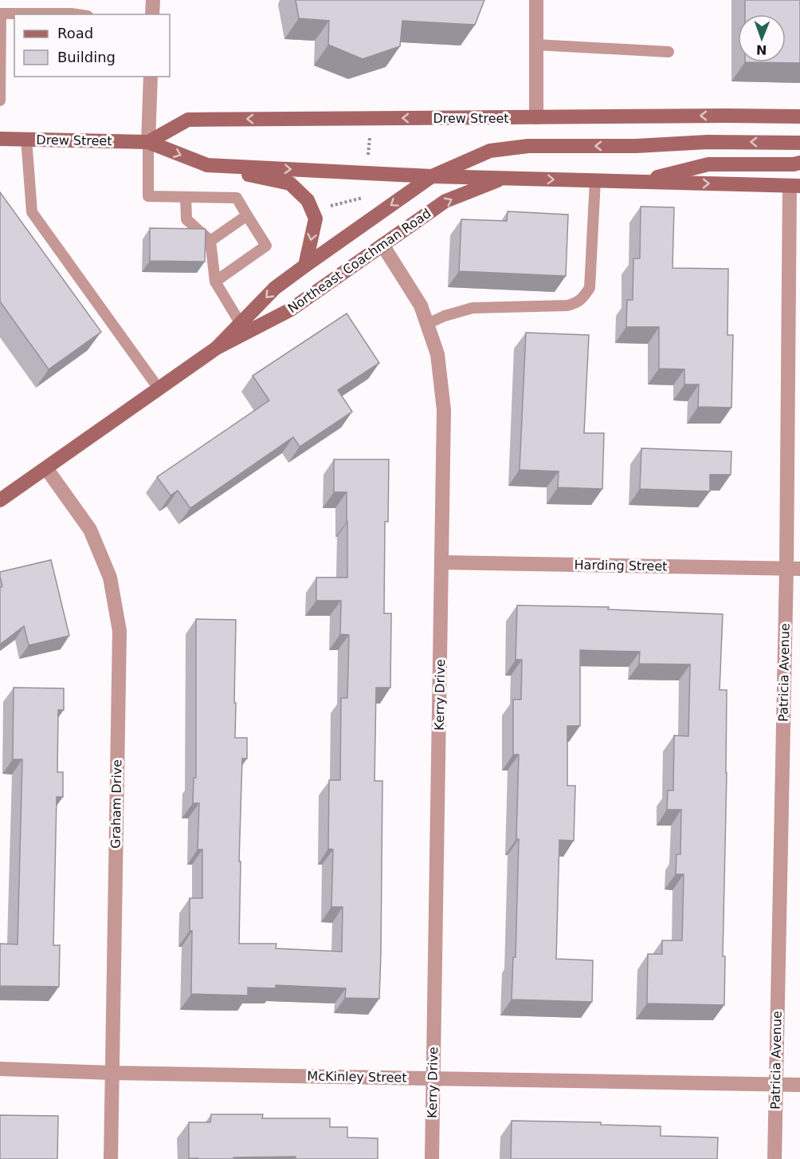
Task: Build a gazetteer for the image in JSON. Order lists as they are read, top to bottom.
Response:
{
  "streets": {
    "main road": ["Drew Street", "Northeast Coachman Road"],
    "street": [
      "Harding Street",
      "Patricia Avenue",
      "Kerry Drive",
      "Graham Drive",
      "McKinley Street"
    ]
  },
  "crossings": [
    ["Drew Street", "Northeast Coachman Road"],
    ["Drew Street", "Patricia Avenue"],
    ["Northeast Coachman Road", "Kerry Drive"],
    ["Northeast Coachman Road", "Graham Drive"],
    ["Harding Street", "Patricia Avenue"],
    ["Harding Street", "Kerry Drive"],
    ["Patricia Avenue", "McKinley Street"],
    ["Kerry Drive", "McKinley Street"],
    ["Graham Drive", "McKinley Street"]
  ],
  "legend": ["Road", "Building"],
  "north": "bottom"
}
